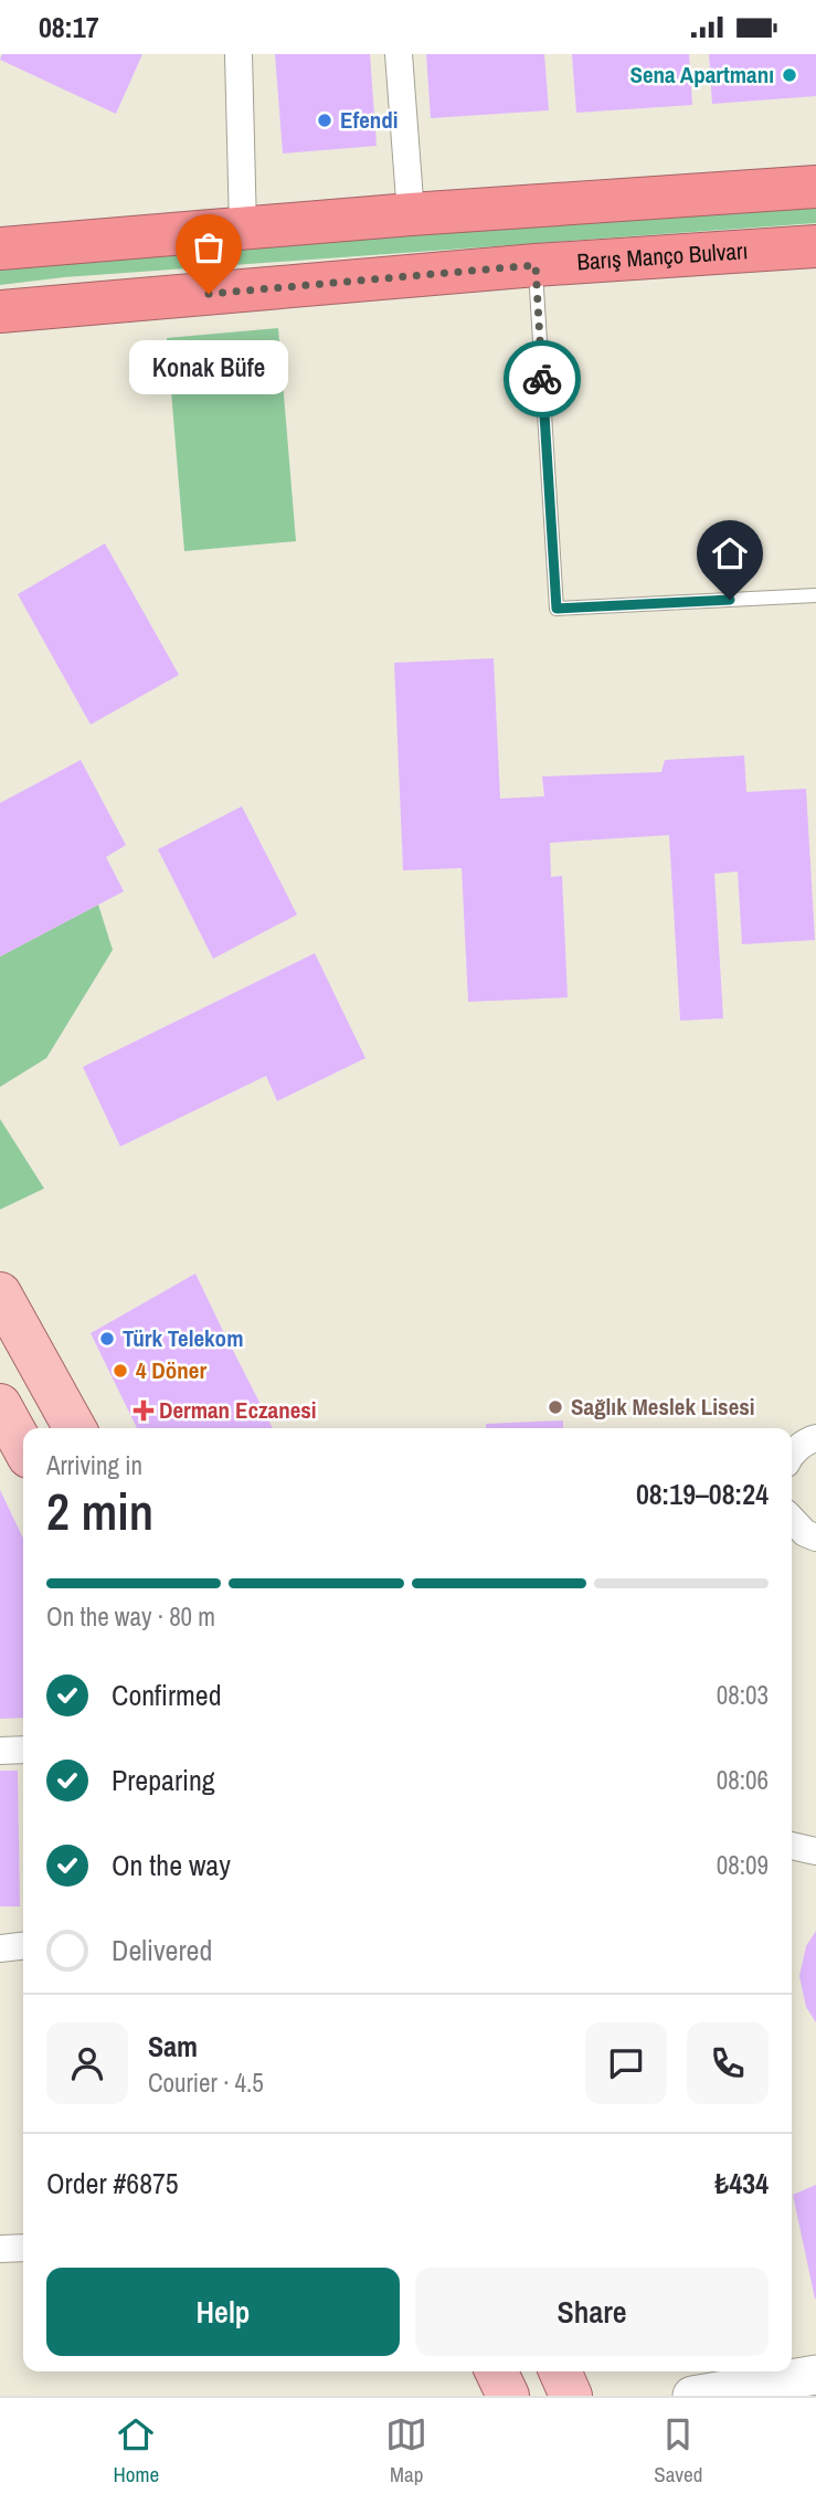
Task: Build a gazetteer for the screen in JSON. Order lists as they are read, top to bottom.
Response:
{
  "streets": {
    "highway": ["Barış Manço Bulvarı"]
  },
  "places": {
    "other": [
      "Sena Apartmanı",
      "Efendi",
      "Konak Büfe",
      "Türk Telekom",
      "4 Döner",
      "Sağlık Meslek Lisesi"
    ],
    "health": ["Derman Eczanesi"]
  },
  "page": {
    "status": "08:17",
    "bubble": "Konak Büfe",
    "heading": ["2 min", "Arriving in", "08:19–08:24"],
    "panel": [
      "Sam",
      "Courier · 4.5",
      "Order #6875",
      "₺434"
    ],
    "bar": "On the way · 80 m",
    "list": [
      ["Confirmed", "08:03"],
      ["Preparing", "08:06"],
      ["On the way", "08:09"],
      "Delivered"
    ],
    "buttons": ["Help", "Share"],
    "tabs": ["Home", "Map", "Saved"]
  }
}
